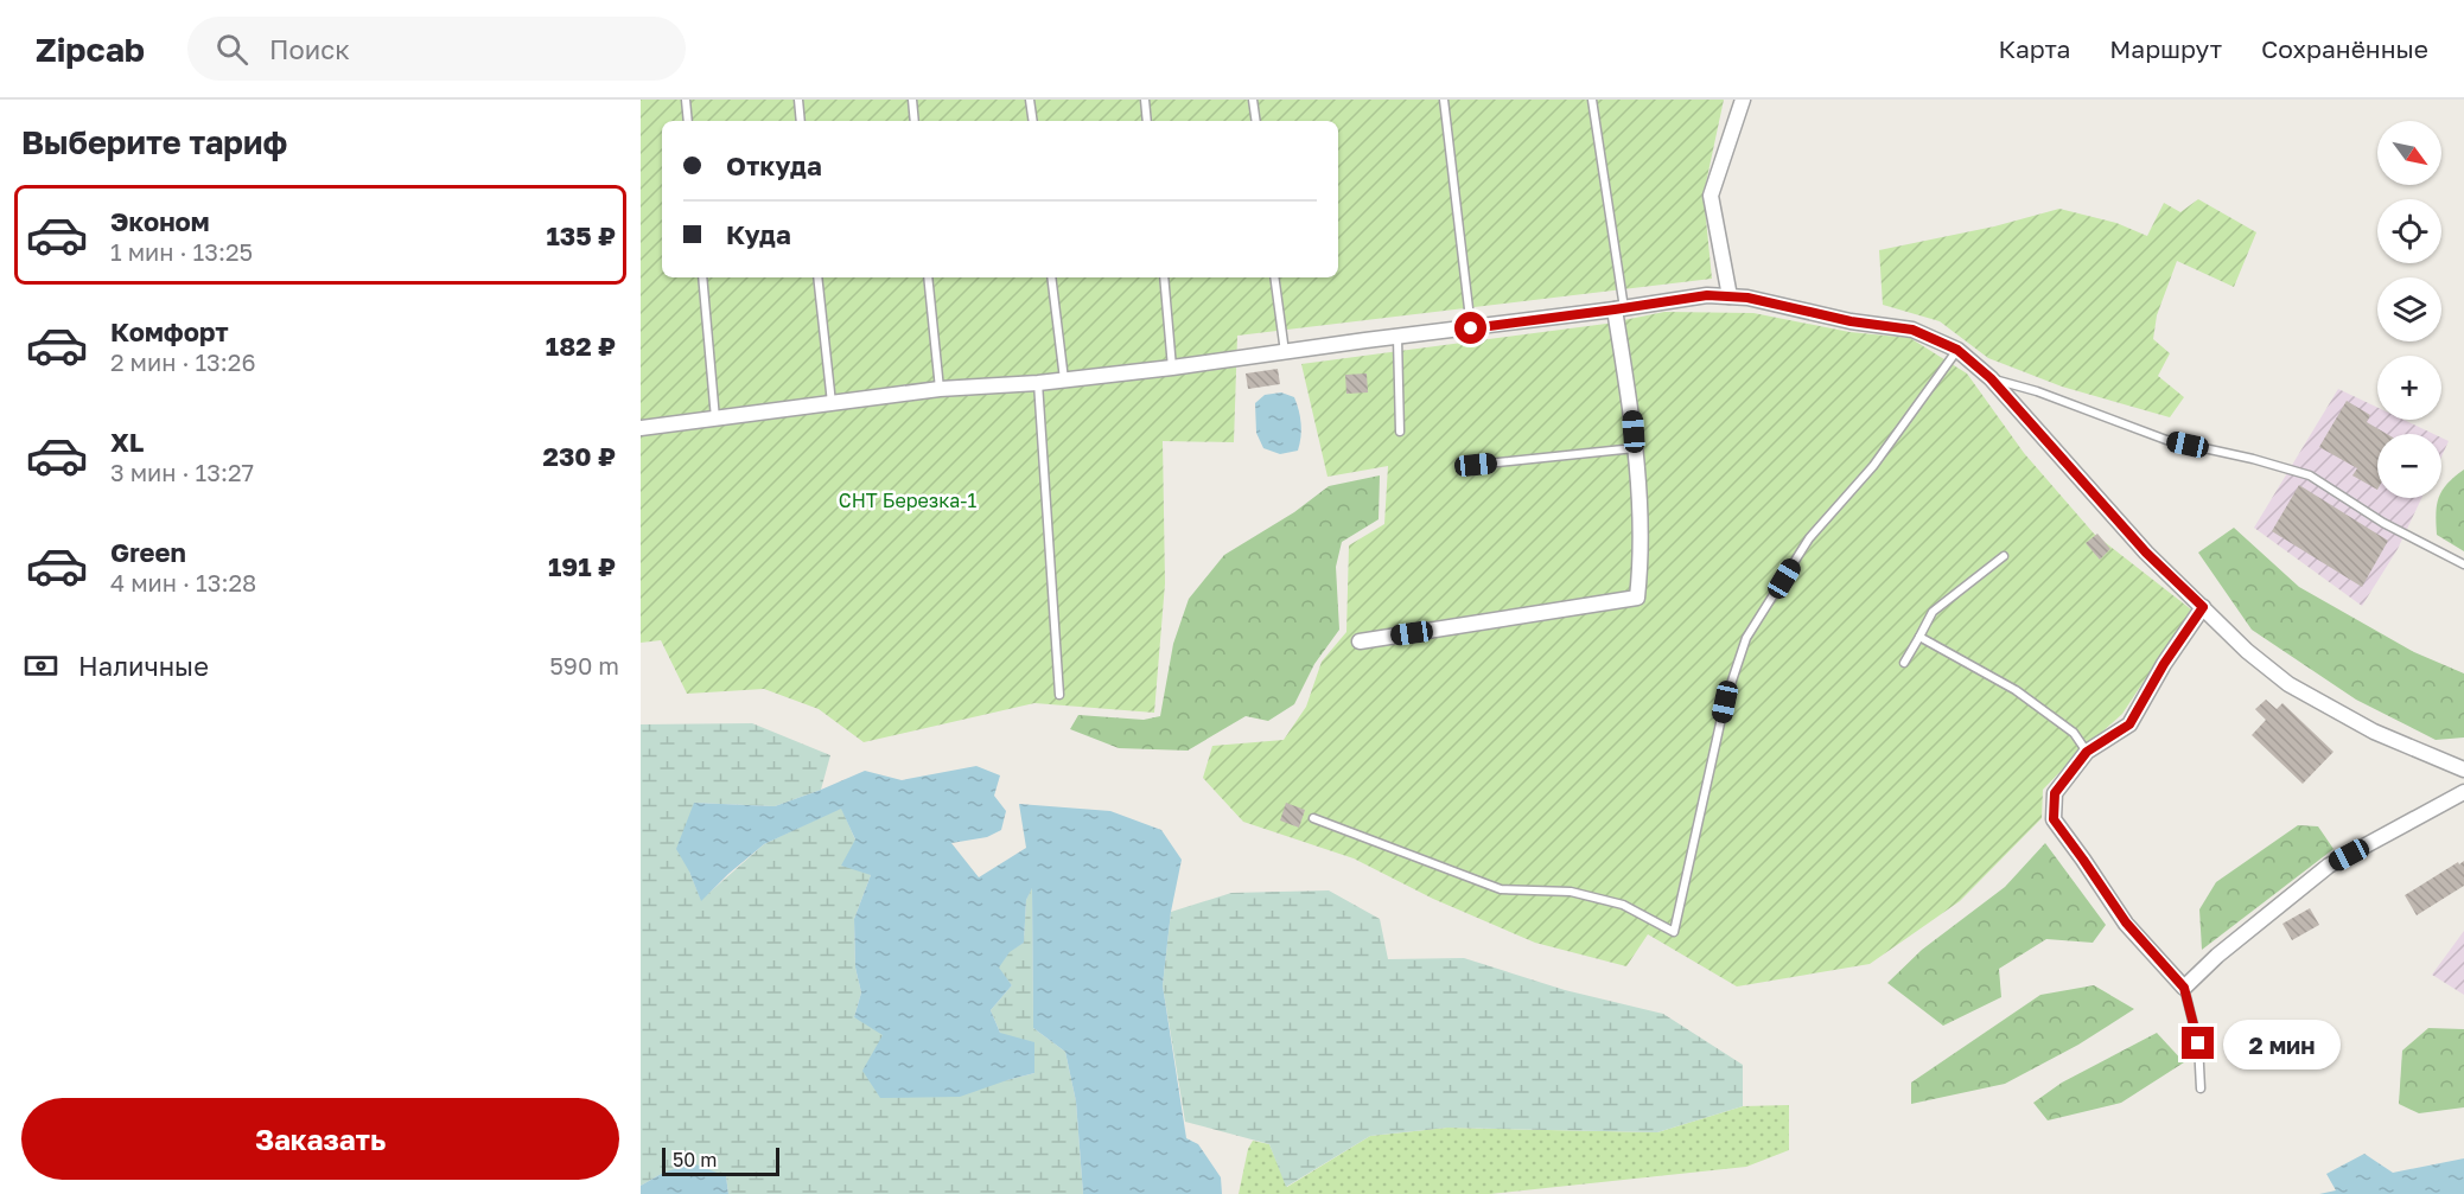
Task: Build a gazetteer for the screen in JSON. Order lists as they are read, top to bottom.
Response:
{
  "parks": ["СНТ Березка-1"],
  "scale_bar": "50 m",
  "north": "bottom right",
  "page": {
    "header": "Zipcab",
    "search": "Поиск",
    "nav": ["Карта", "Маршрут", "Сохранённые"],
    "heading": "Выберите тариф",
    "map_buttons": ["+", "−"],
    "banner": ["Откуда", "Куда"],
    "list": [
      {
        "name": "Эконом",
        "note": "1 мин · 13:25",
        "value": "135 ₽"
      },
      {
        "name": "Комфорт",
        "note": "2 мин · 13:26",
        "value": "182 ₽"
      },
      {
        "name": "XL",
        "note": "3 мин · 13:27",
        "value": "230 ₽"
      },
      {
        "name": "Green",
        "note": "4 мин · 13:28",
        "value": "191 ₽"
      }
    ],
    "pay": ["Наличные", "590 m"],
    "bubble": "2 мин",
    "buttons": "Заказать",
    "scale": "50 m"
  }
}
